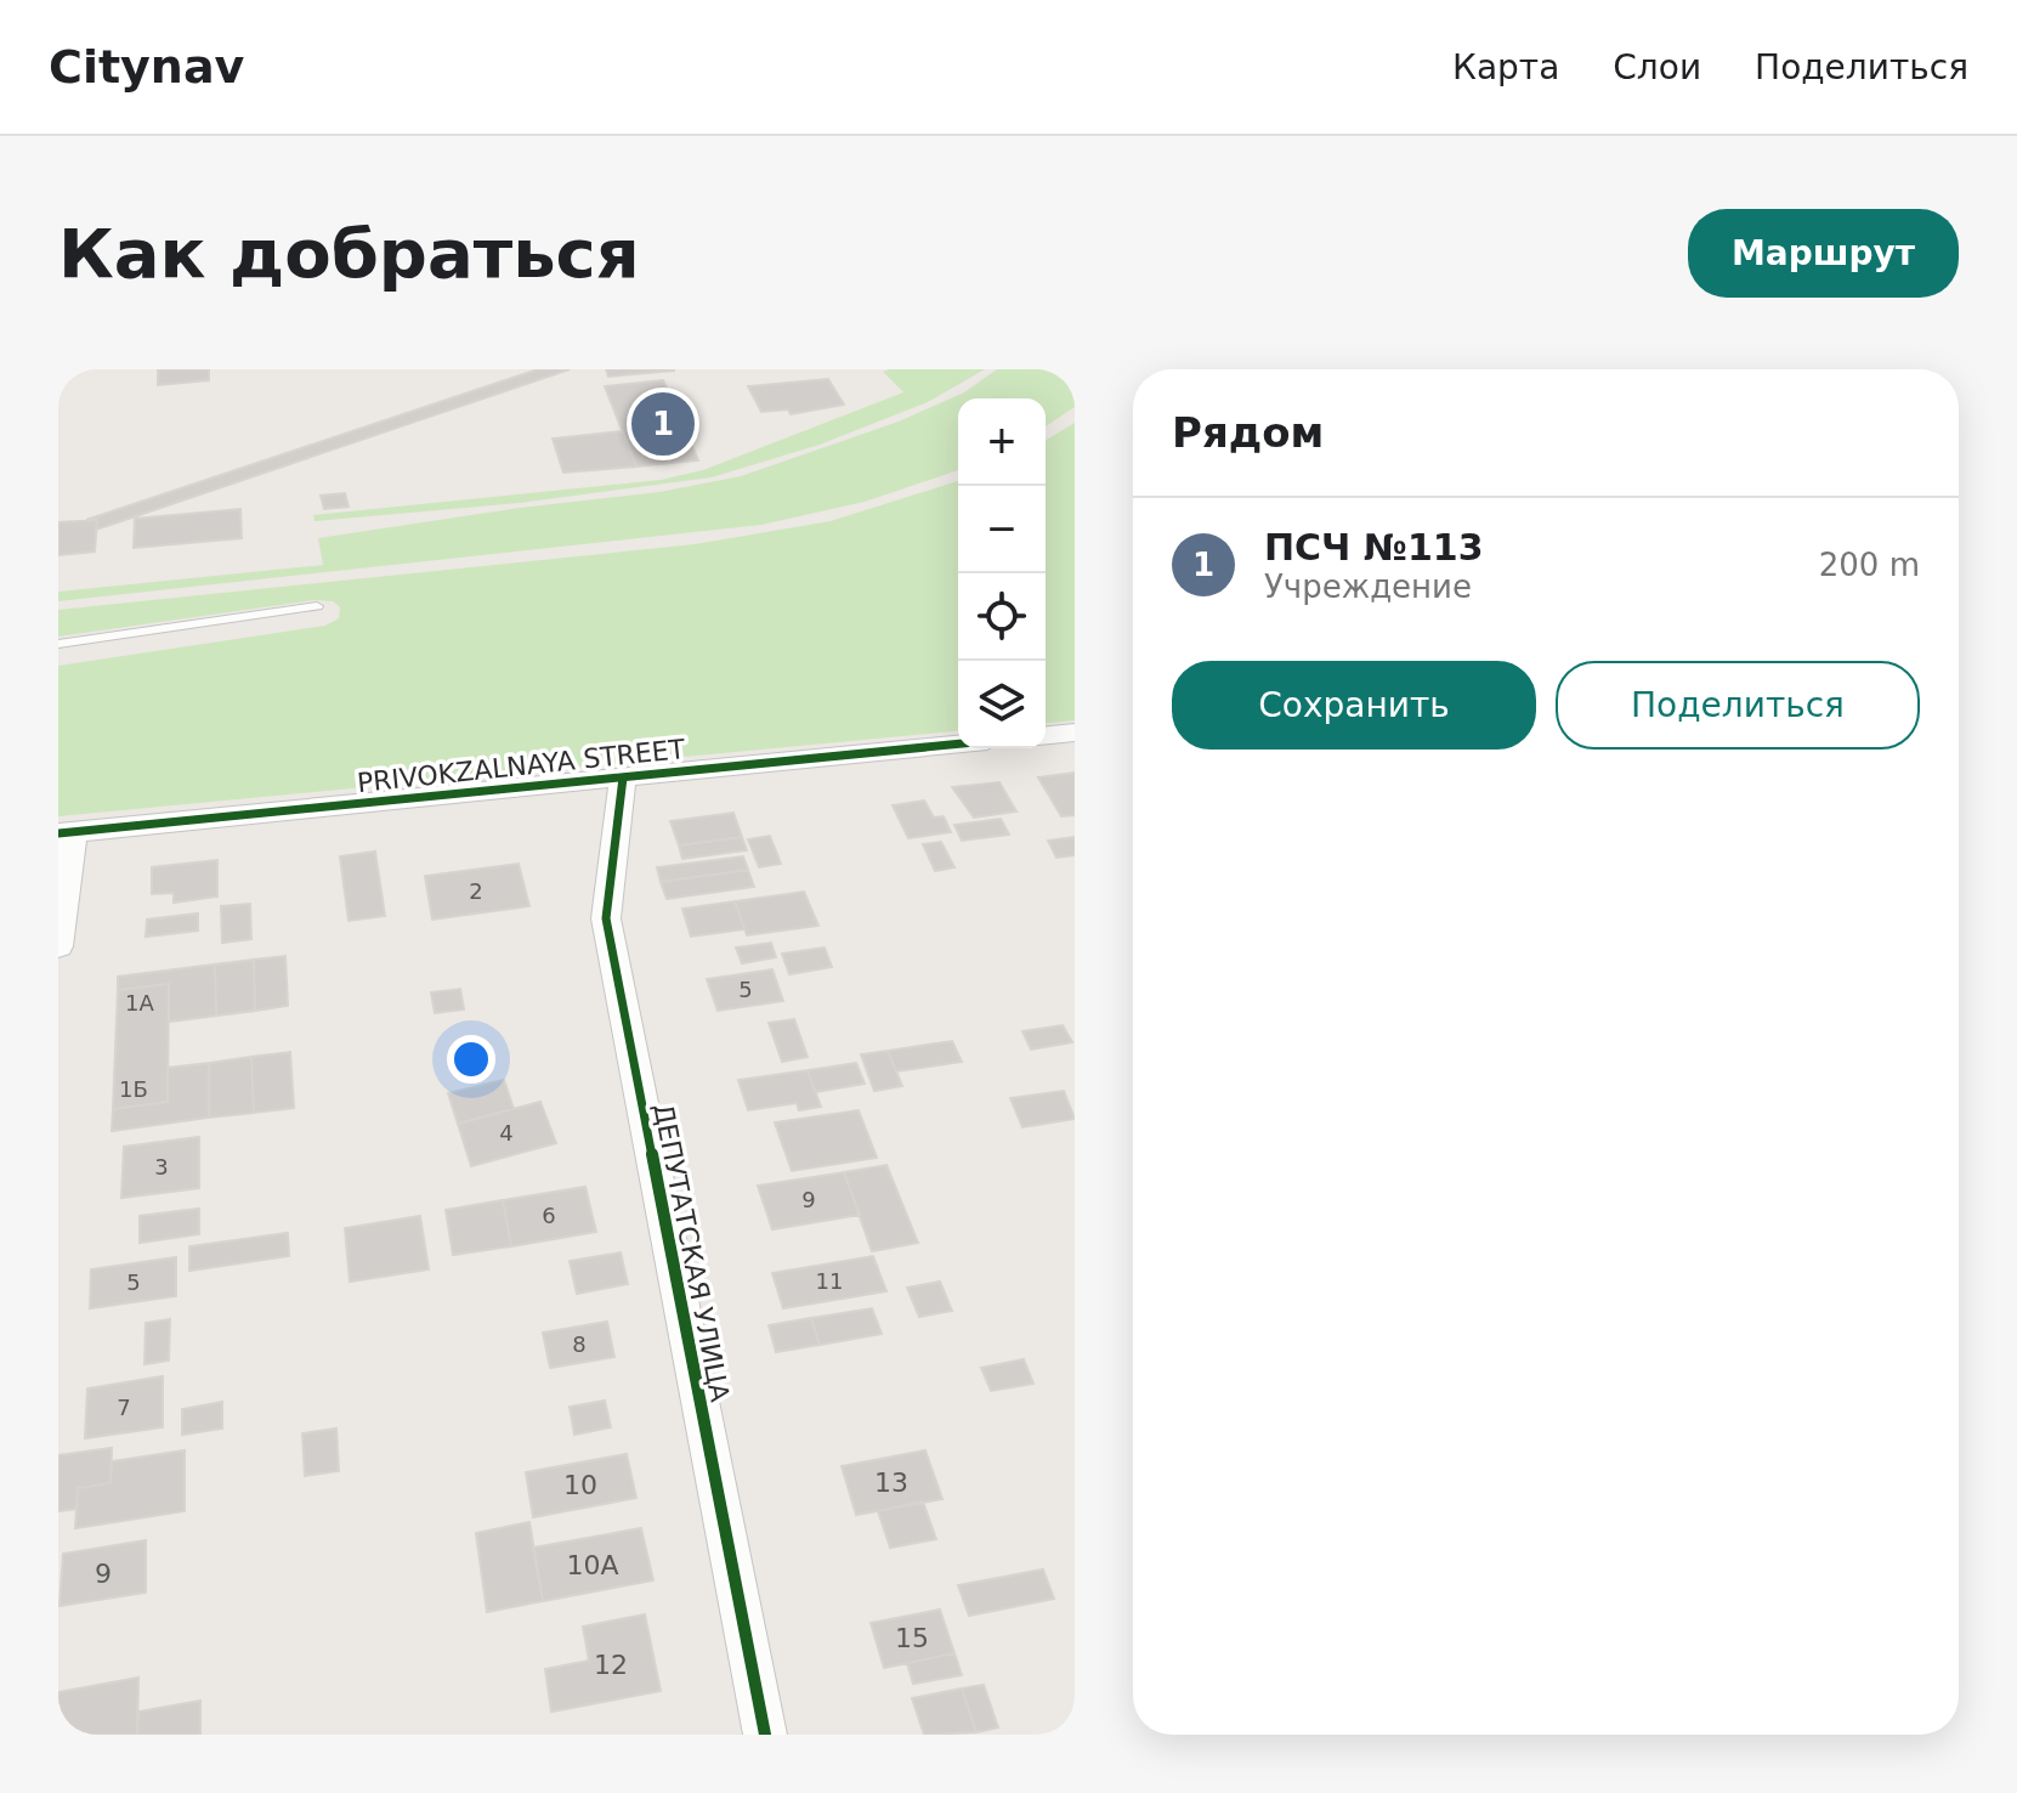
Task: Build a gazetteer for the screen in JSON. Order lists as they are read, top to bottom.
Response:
{
  "streets": {
    "street": ["PRIVOKZALNAYA STREET", "ДЕПУТАТСКАЯ УЛИЦА"]
  },
  "crossings": [
    ["PRIVOKZALNAYA STREET", "ДЕПУТАТСКАЯ УЛИЦА"]
  ],
  "house_numbers": [
    "2",
    "5",
    "1А",
    "1Б",
    "4",
    "3",
    "9",
    "6",
    "11",
    "5",
    "8",
    "7",
    "13",
    "10",
    "10А",
    "9",
    "15",
    "12"
  ],
  "page": {
    "header": "Citynav",
    "nav": ["Карта", "Слои", "Поделиться"],
    "buttons": [
      "Маршрут",
      ["Сохранить", "Поделиться"]
    ],
    "title": "Как добраться",
    "heading": "Рядом",
    "pins": "1",
    "map_buttons": ["+", "−"],
    "list": [
      {
        "mark": "1",
        "name": "ПСЧ №113",
        "note": "Учреждение",
        "value": "200 m"
      }
    ]
  }
}
